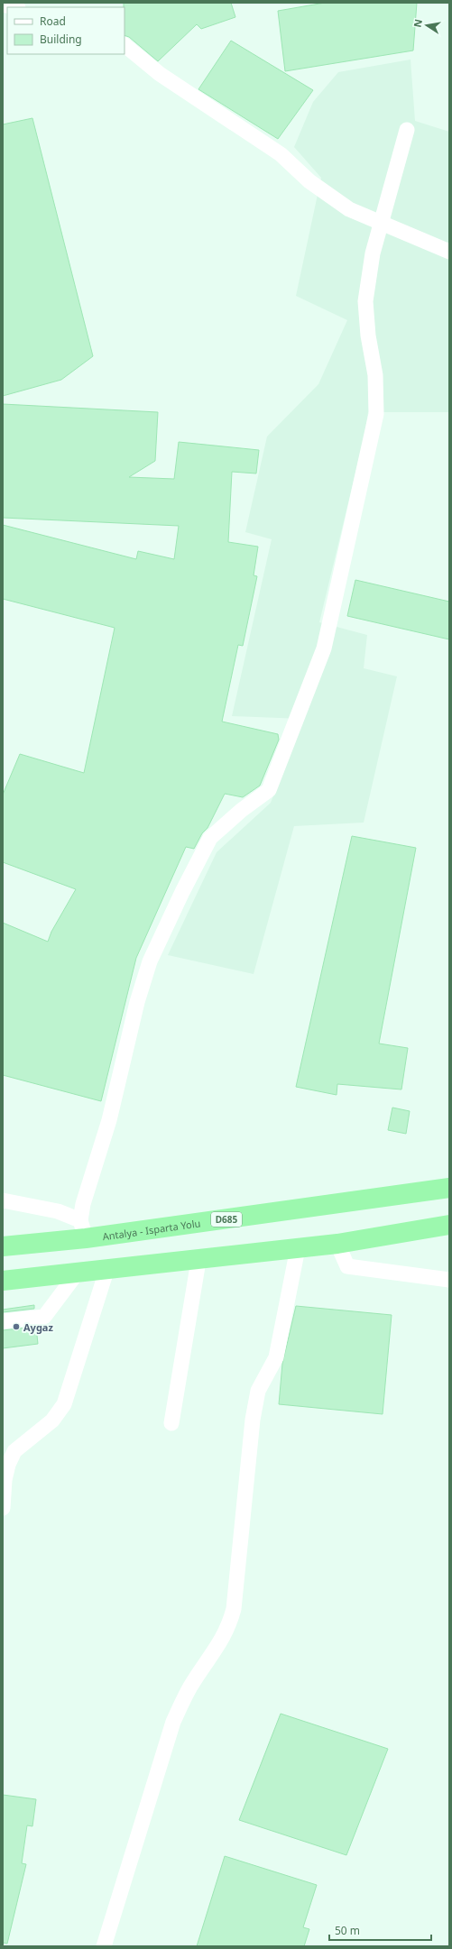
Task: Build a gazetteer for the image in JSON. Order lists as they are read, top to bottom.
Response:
{
  "streets": {
    "highway": ["D685", "Antalya - Isparta Yolu"]
  },
  "places": ["Aygaz"],
  "legend": ["Road", "Building"],
  "scale_bar": "50 m",
  "north": "left"
}
